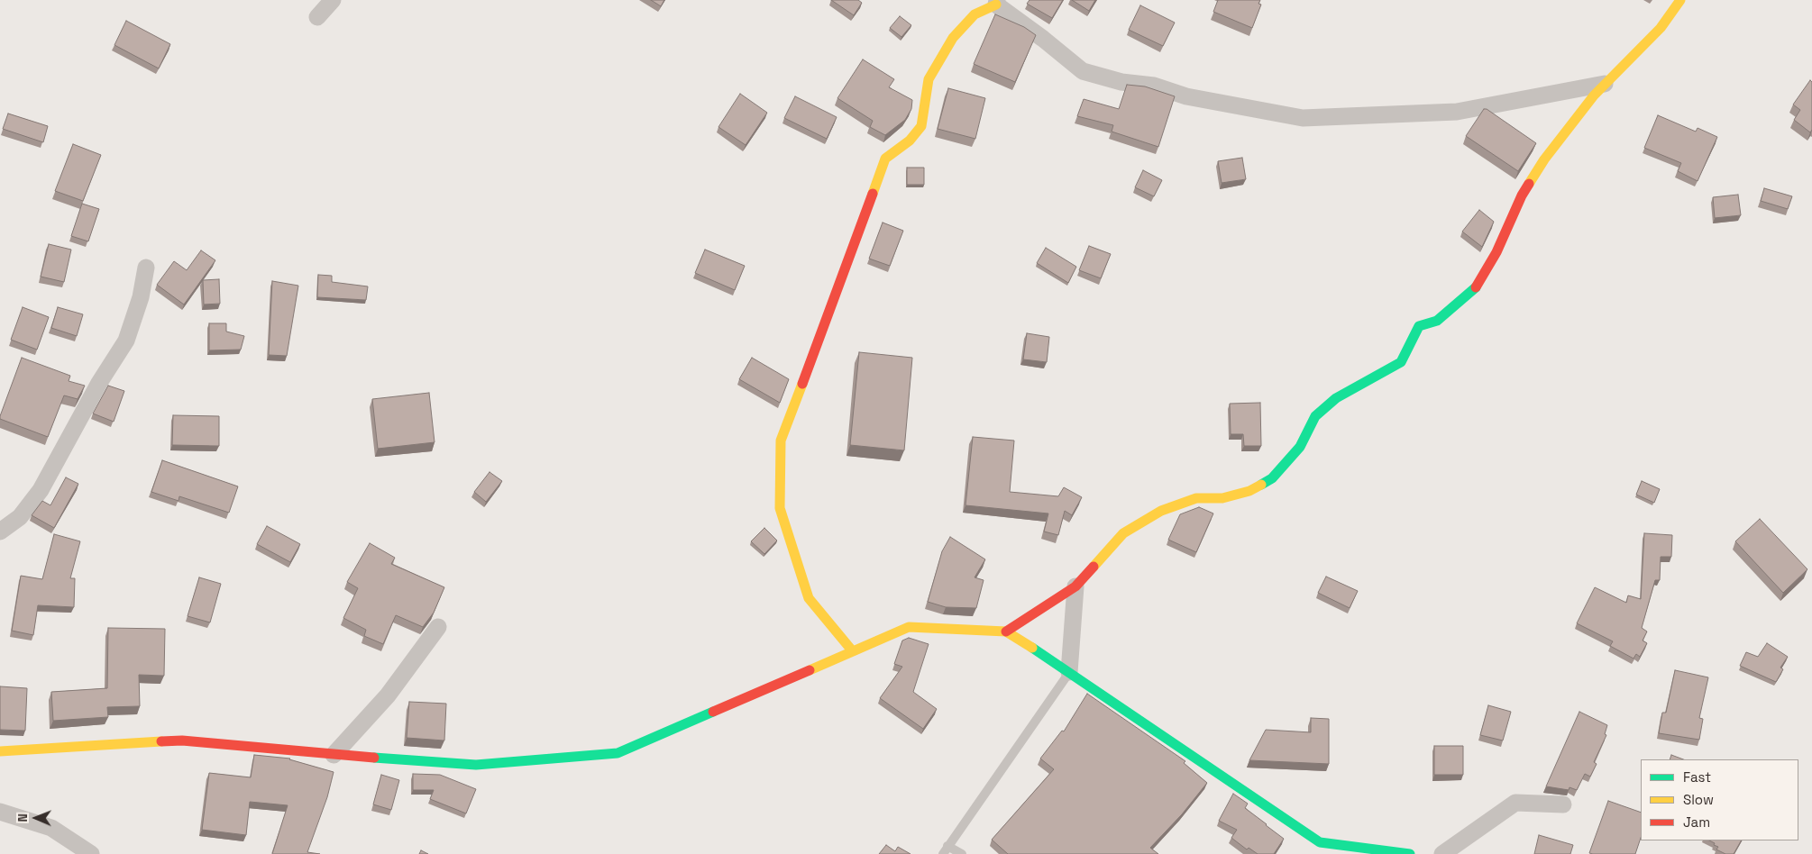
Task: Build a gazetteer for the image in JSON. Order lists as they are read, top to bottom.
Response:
{
  "legend": ["Fast", "Slow", "Jam"],
  "north": "left"
}
